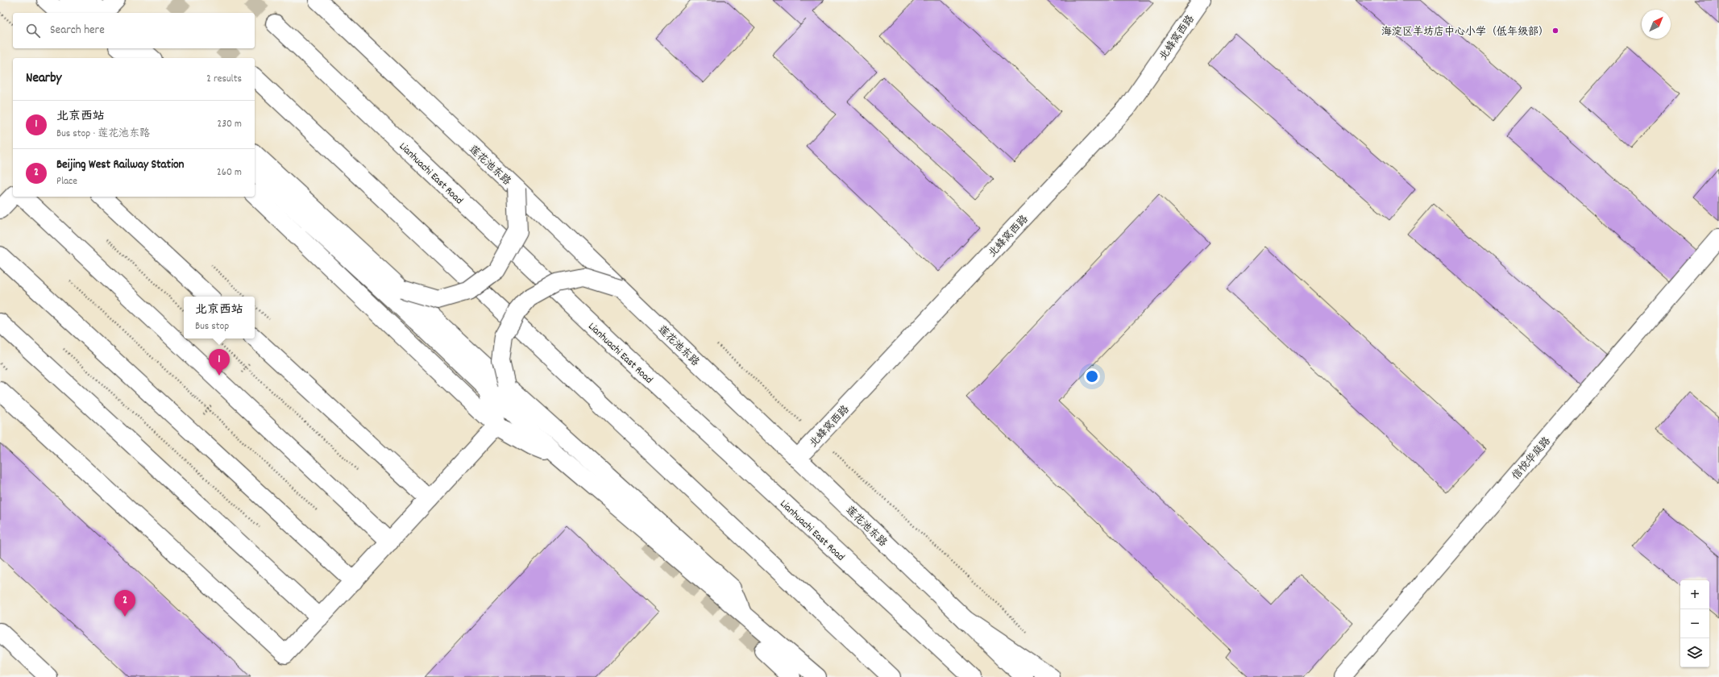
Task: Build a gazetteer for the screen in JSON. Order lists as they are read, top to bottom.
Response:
{
  "streets": {
    "main road": [
      "北蜂窝西路",
      "莲花池东路",
      "Lianhuachi East Road",
      "信悦华庭路"
    ]
  },
  "crossings": [
    ["北蜂窝西路", "莲花池东路"]
  ],
  "places": ["海淀区羊坊店中心小学（低年级部）"],
  "north": "top right",
  "page": {
    "search": "Search here",
    "heading": ["Nearby", "2 results"],
    "list": [
      {
        "mark": "1",
        "name": "北京西站",
        "note": "Bus stop · 莲花池东路",
        "value": "230 m"
      },
      {
        "mark": "2",
        "name": "Beijing West Railway Station",
        "note": "Place",
        "value": "260 m"
      }
    ],
    "popup": ["北京西站", "Bus stop"],
    "pins": ["1", "2"],
    "map_buttons": ["+", "−"]
  }
}
